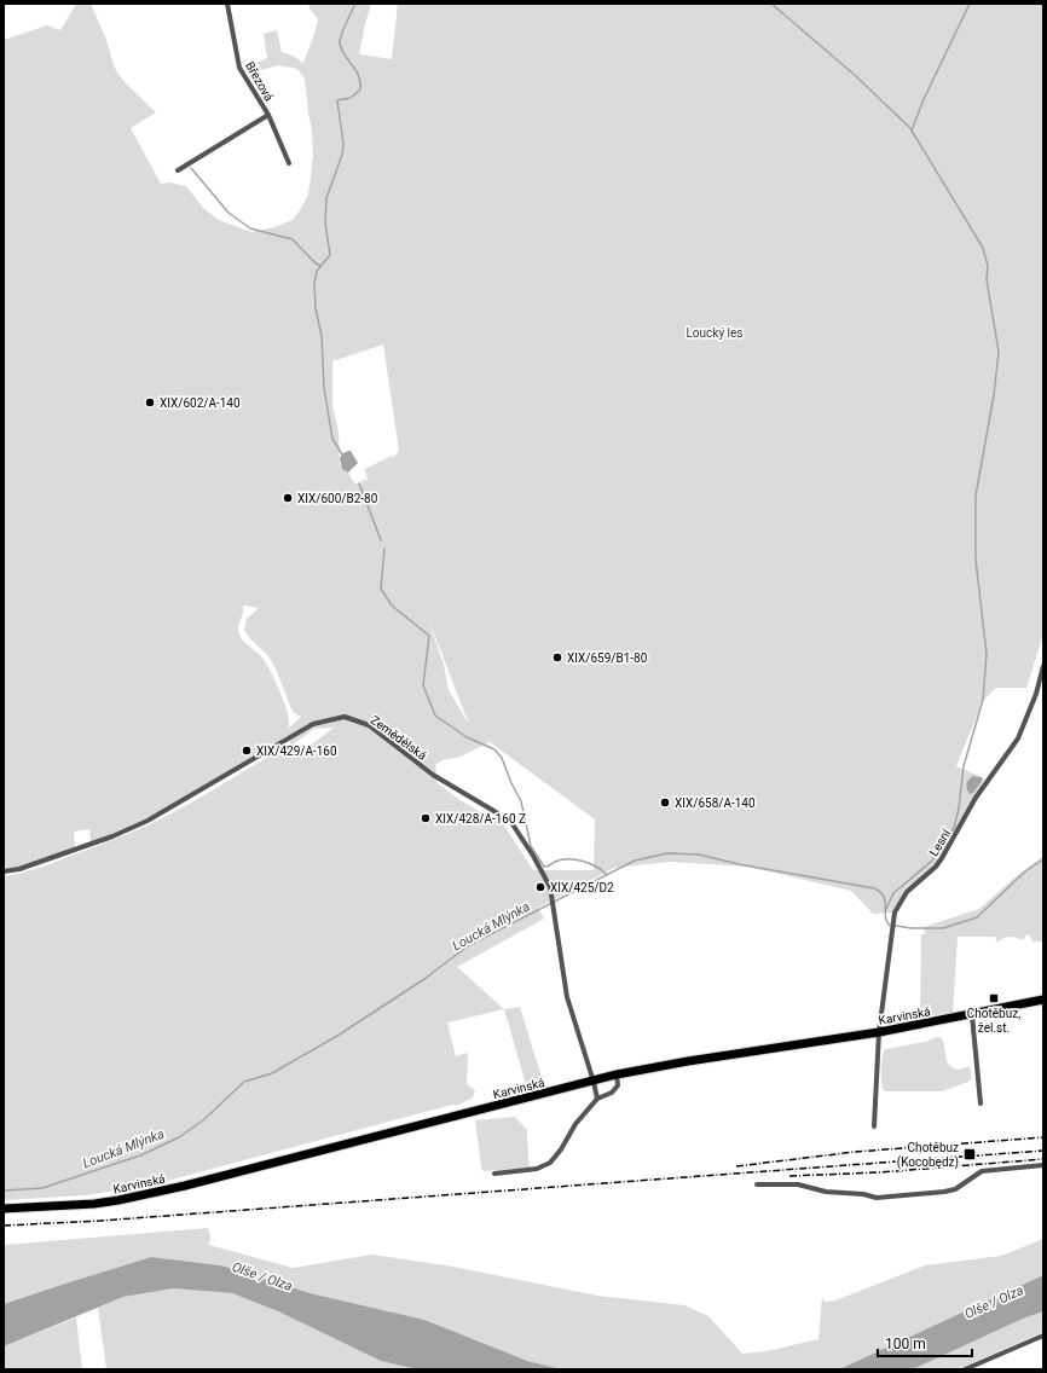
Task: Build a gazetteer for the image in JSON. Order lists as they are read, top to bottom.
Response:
{
  "streets": {
    "main road": ["Karvinská"],
    "street": ["Březová", "Zemědělská", "Lesní"]
  },
  "crossings": [
    ["Zemědělská", "Karvinská"],
    ["Lesní", "Karvinská"]
  ],
  "water": ["Loucká Mlýnka", "Olše / Olza"],
  "parks": ["Loucký les"],
  "places": {
    "other": [
      "XIX/602/A-140",
      "XIX/600/B2-80",
      "XIX/659/B1-80",
      "XIX/429/A-160",
      "XIX/658/A-140",
      "XIX/428/A-160 Z",
      "XIX/425/D2"
    ],
    "transit": ["Chotěbuz, žel.st.", "Chotěbuz (Kocobędz)"]
  },
  "scale_bar": "100 m"
}
